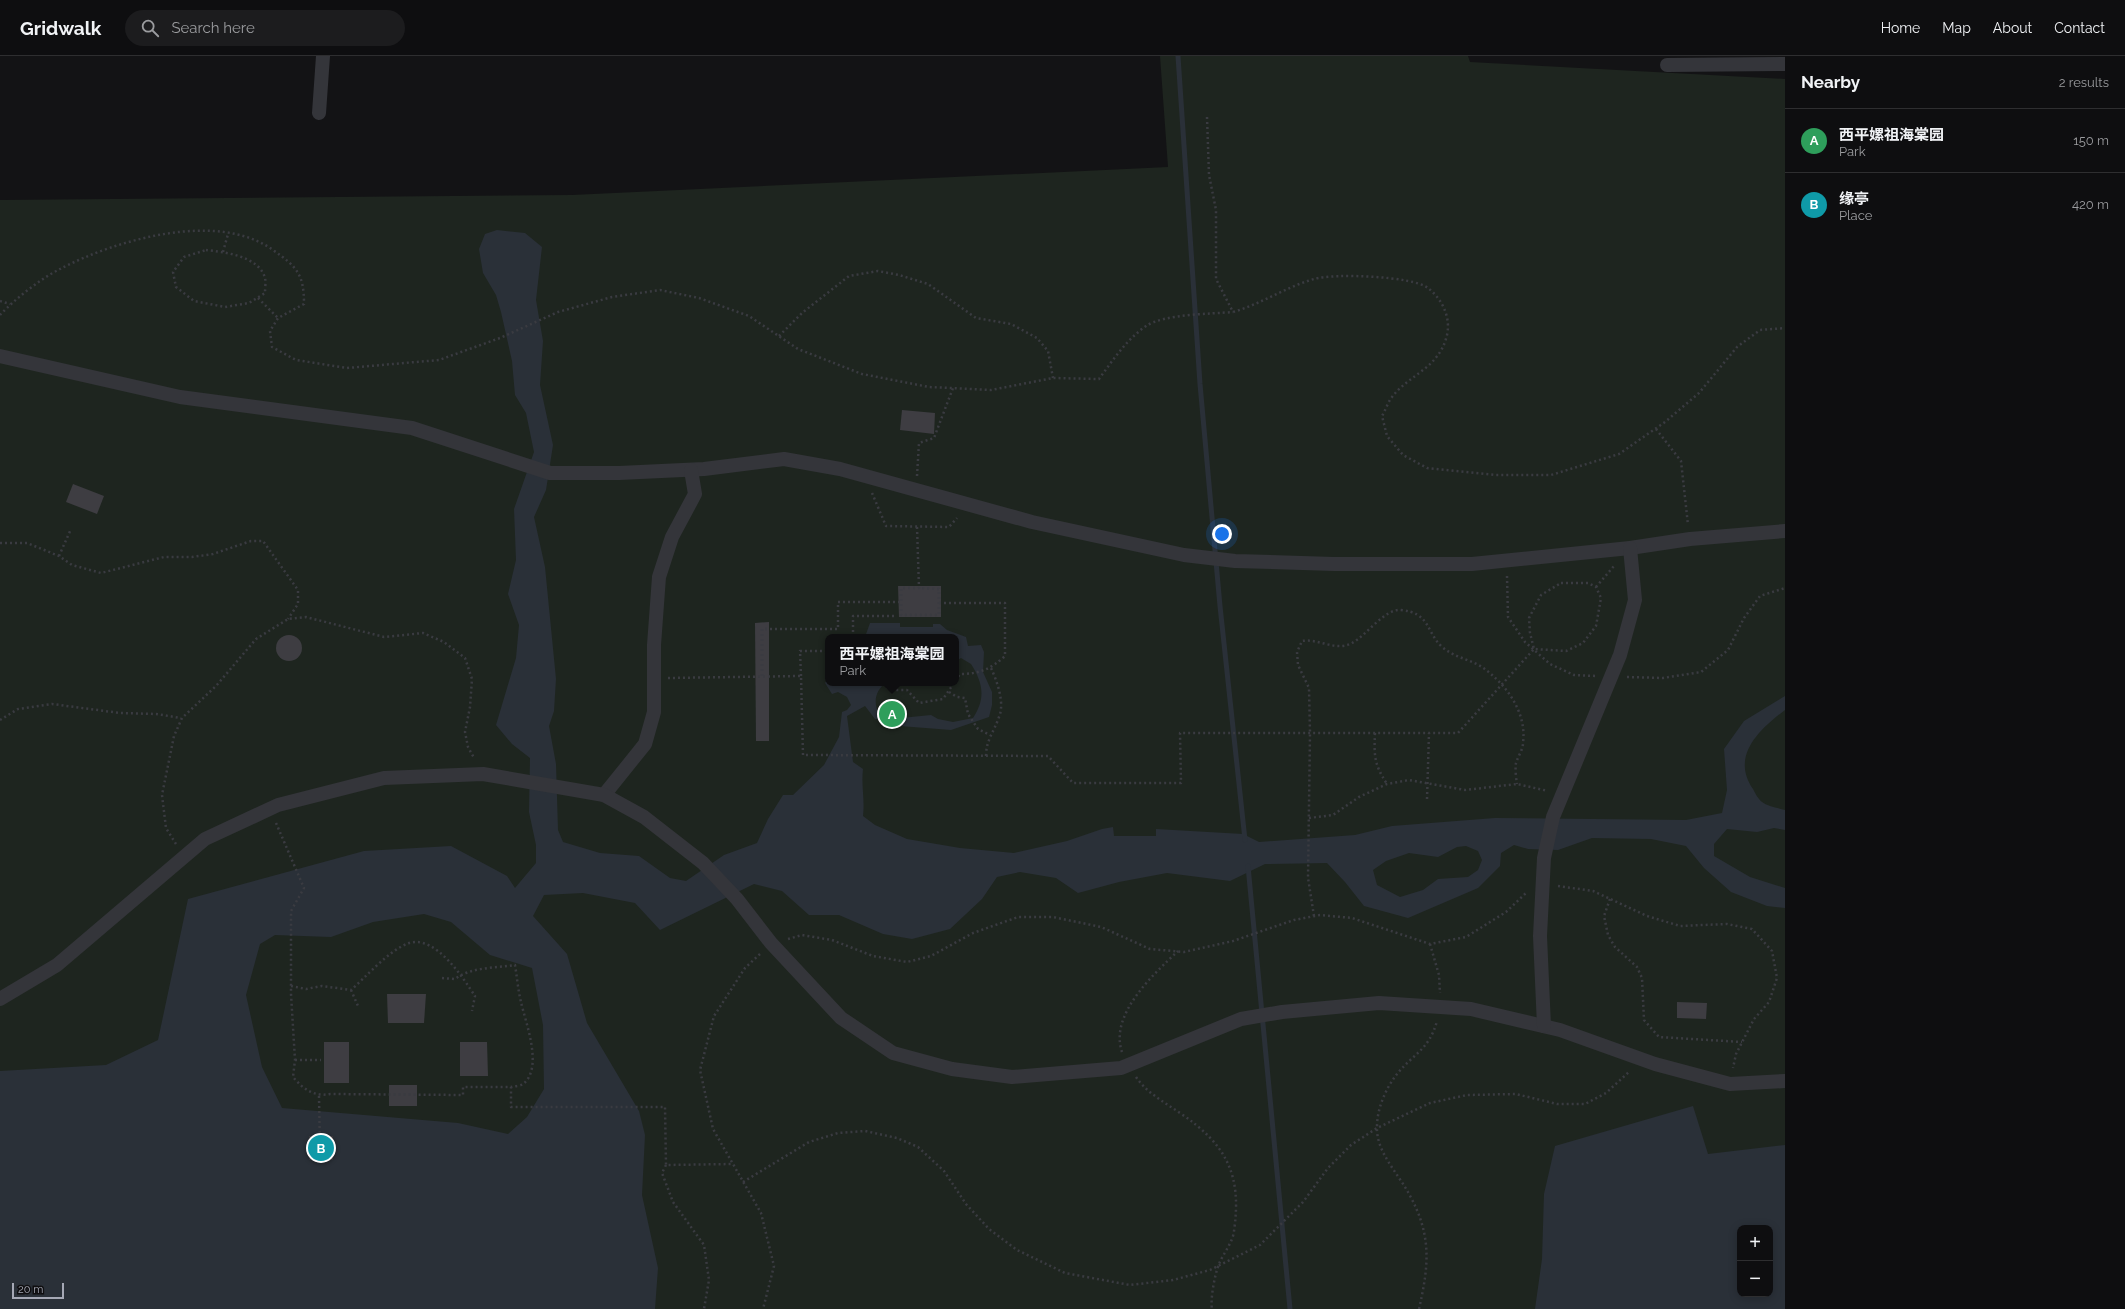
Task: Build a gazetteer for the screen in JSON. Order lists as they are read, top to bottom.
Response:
{
  "scale_bar": "20 m",
  "page": {
    "header": "Gridwalk",
    "search": "Search here",
    "nav": [
      "Home",
      "Map",
      "About",
      "Contact"
    ],
    "heading": ["Nearby", "2 results"],
    "list": [
      {
        "mark": "A",
        "name": "西平嫘祖海棠园",
        "note": "Park",
        "value": "150 m"
      },
      {
        "mark": "B",
        "name": "缘亭",
        "note": "Place",
        "value": "420 m"
      }
    ],
    "popup": ["西平嫘祖海棠园", "Park"],
    "pins": ["A", "B"],
    "map_buttons": ["+", "−"],
    "scale": "20 m"
  }
}
